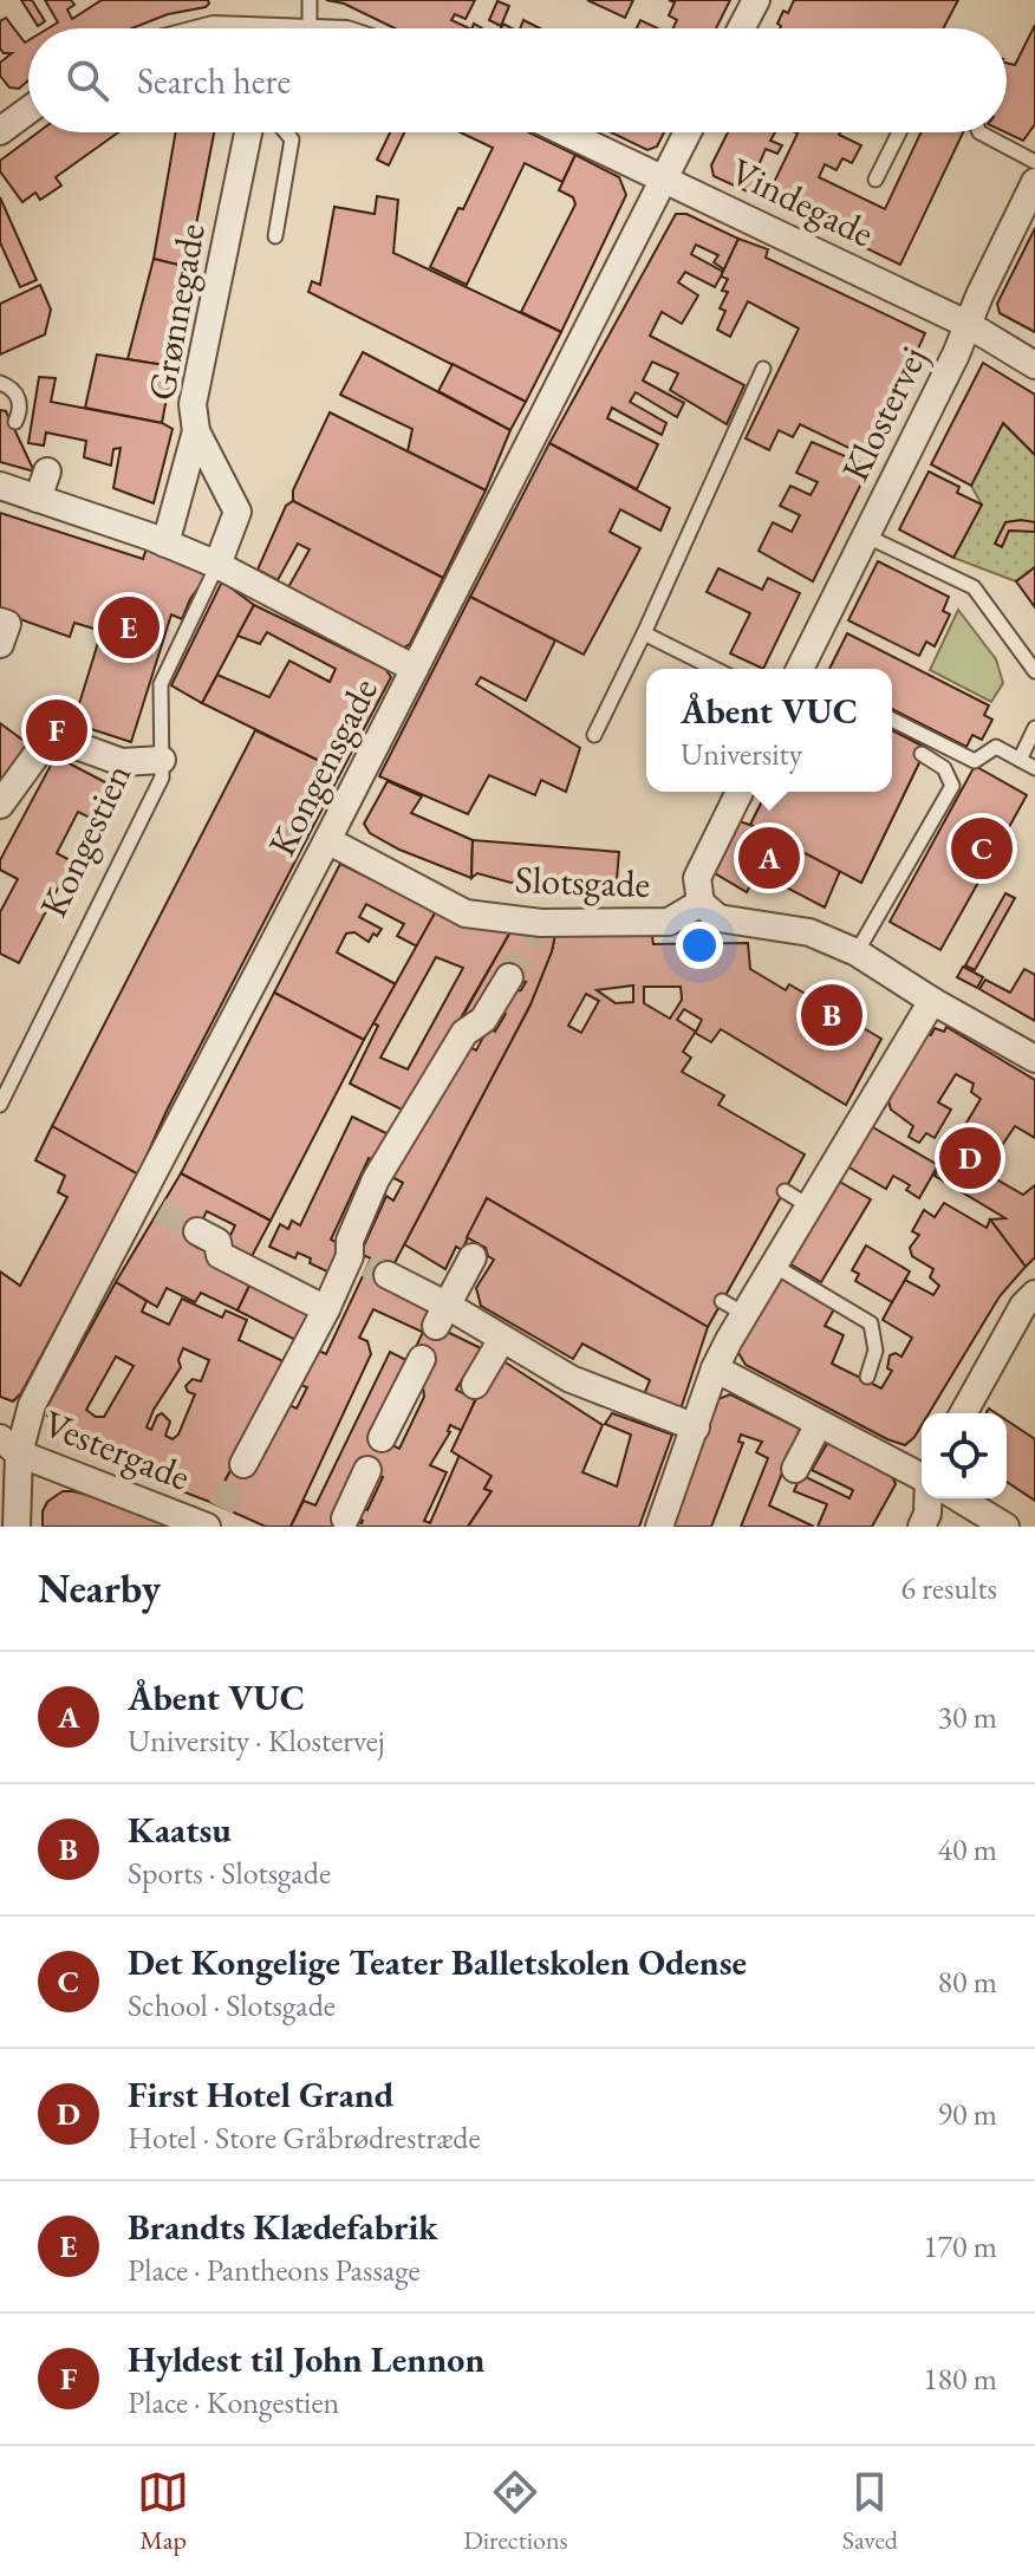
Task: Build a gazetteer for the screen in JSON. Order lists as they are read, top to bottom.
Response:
{
  "streets": {
    "street": [
      "Vindegade",
      "Grønnegade",
      "Klostervej",
      "Kongensgade",
      "Kongestien",
      "Slotsgade",
      "Vestergade"
    ]
  },
  "crossings": [
    ["Vindegade", "Klostervej"],
    ["Vindegade", "Kongensgade"],
    ["Grønnegade", "Kongestien"],
    ["Kongensgade", "Slotsgade"],
    ["Kongensgade", "Vestergade"]
  ],
  "page": {
    "search": "Search here",
    "pins": [
      "E",
      "F",
      "C",
      "A",
      "B",
      "D"
    ],
    "popup": ["Åbent VUC", "University"],
    "heading": ["Nearby", "6 results"],
    "list": [
      {
        "mark": "A",
        "name": "Åbent VUC",
        "note": "University · Klostervej",
        "value": "30 m"
      },
      {
        "mark": "B",
        "name": "Kaatsu",
        "note": "Sports · Slotsgade",
        "value": "40 m"
      },
      {
        "mark": "C",
        "name": "Det Kongelige Teater Balletskolen Odense",
        "note": "School · Slotsgade",
        "value": "80 m"
      },
      {
        "mark": "D",
        "name": "First Hotel Grand",
        "note": "Hotel · Store Gråbrødrestræde",
        "value": "90 m"
      },
      {
        "mark": "E",
        "name": "Brandts Klædefabrik",
        "note": "Place · Pantheons Passage",
        "value": "170 m"
      },
      {
        "mark": "F",
        "name": "Hyldest til John Lennon",
        "note": "Place · Kongestien",
        "value": "180 m"
      }
    ],
    "nav": ["Map", "Directions", "Saved"]
  }
}
